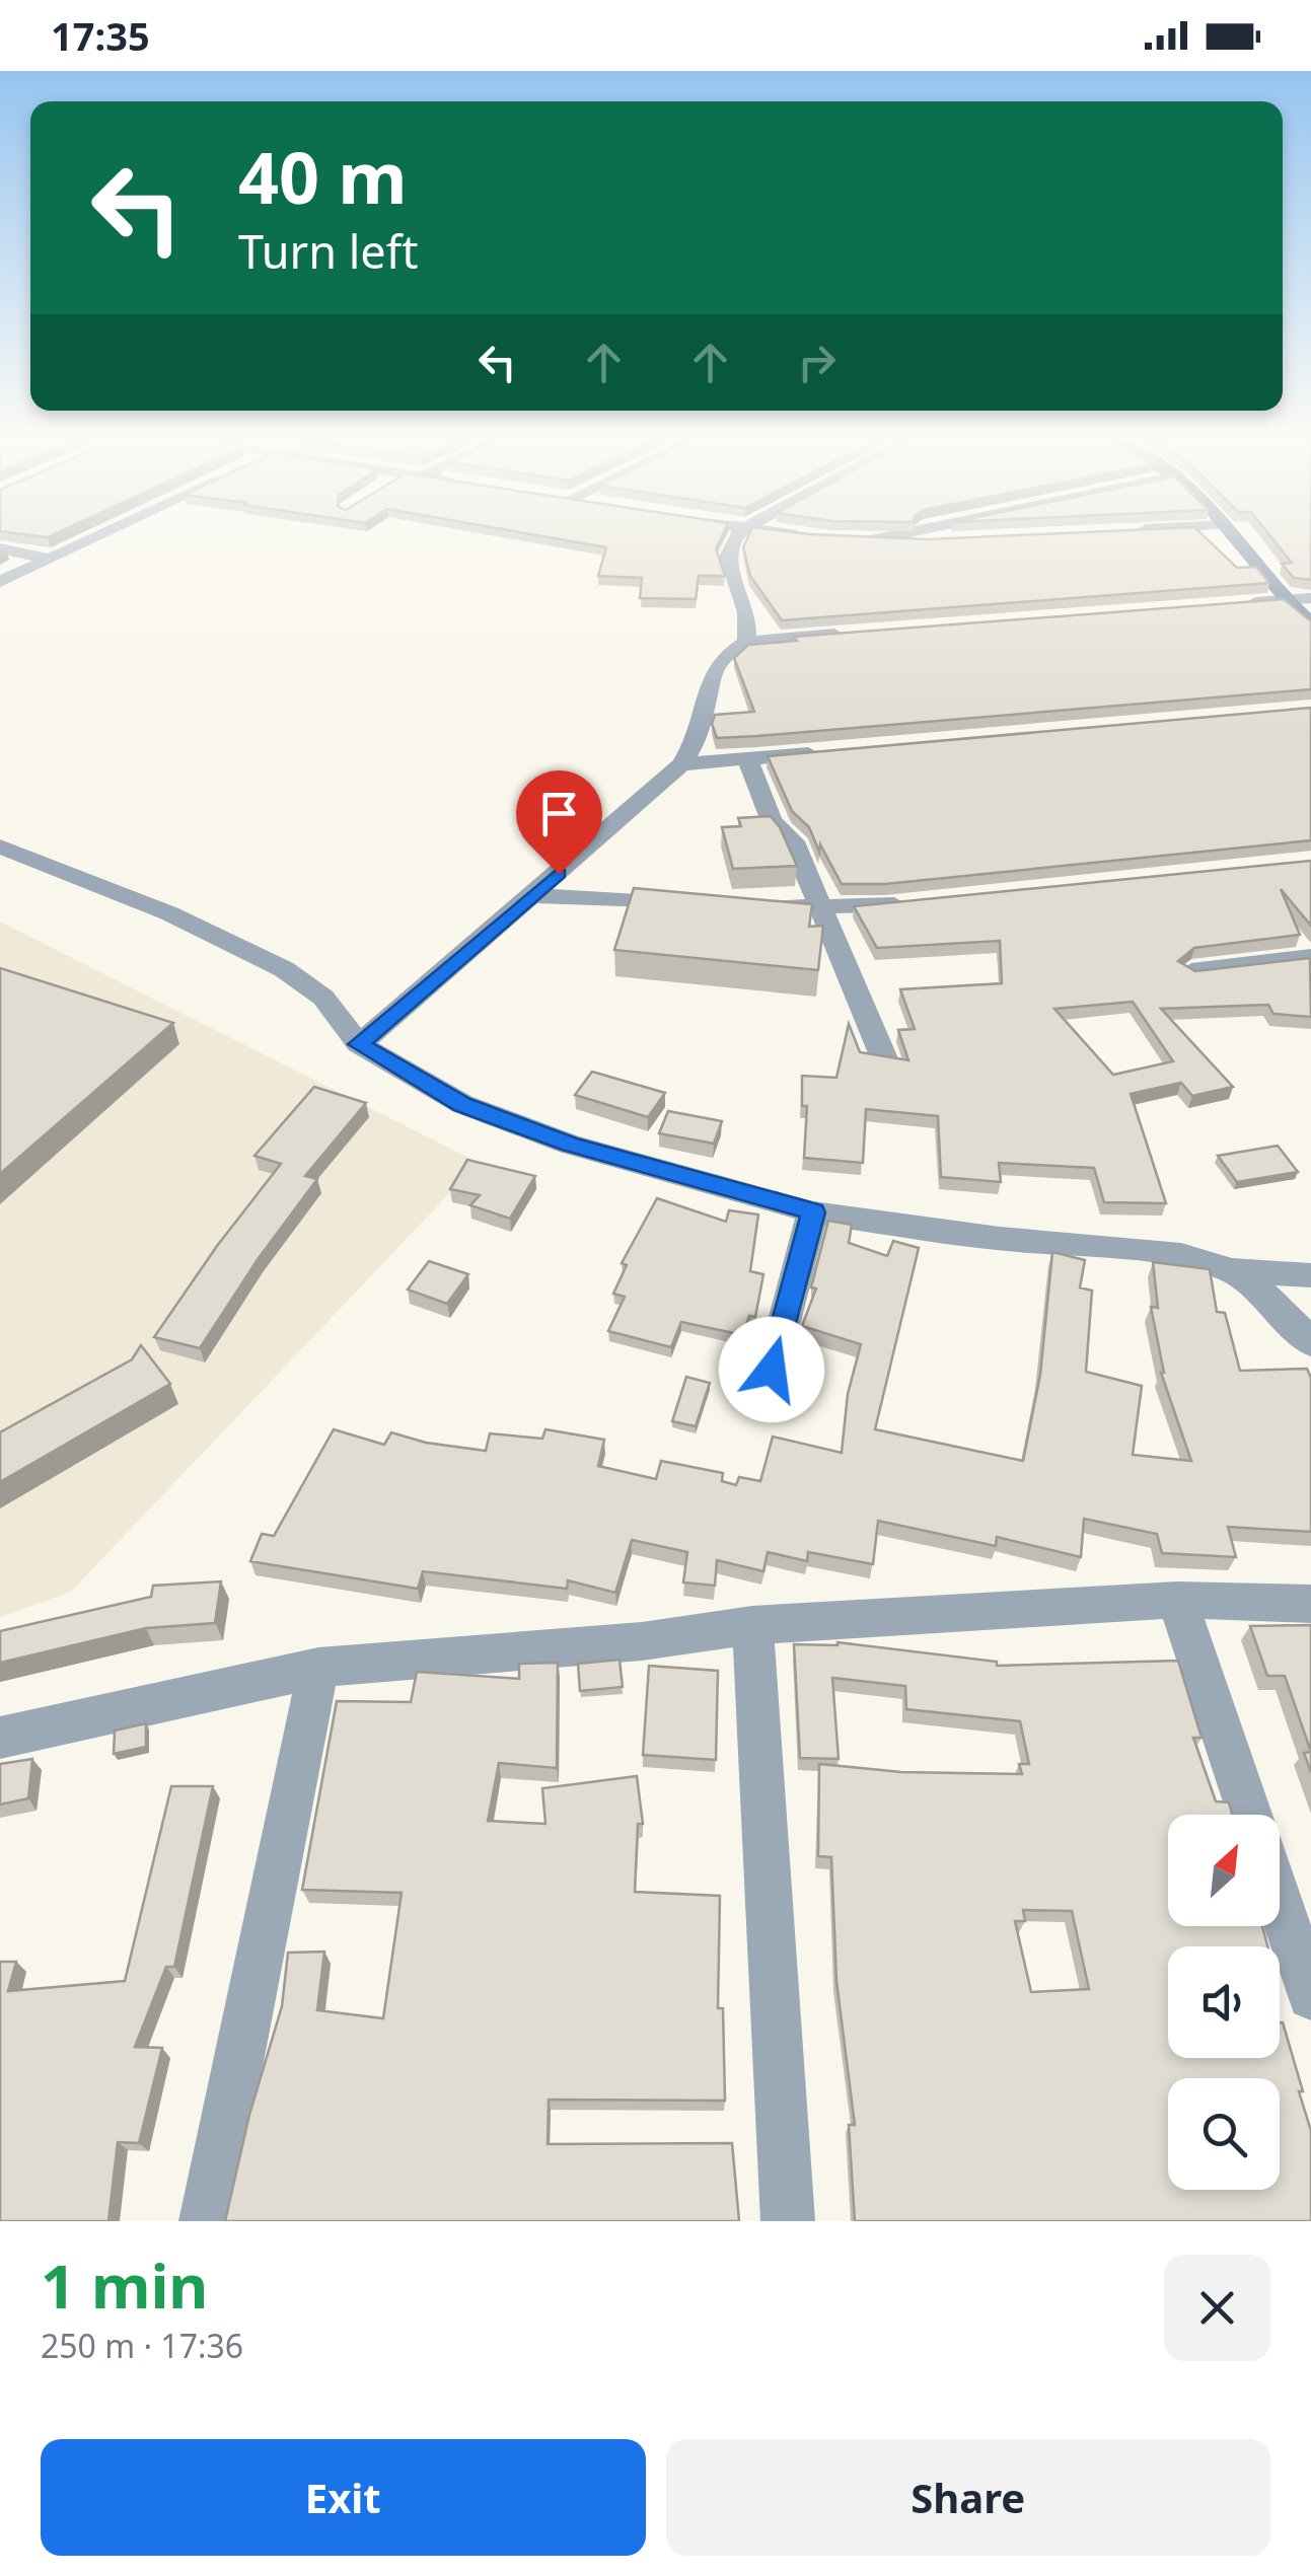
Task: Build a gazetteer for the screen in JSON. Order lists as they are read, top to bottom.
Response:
{
  "north": "top right",
  "page": {
    "status": "17:35",
    "turn": ["40 m", "Turn left"],
    "heading": ["1 min", "250 m · 17:36"],
    "buttons": ["Exit", "Share"]
  }
}
